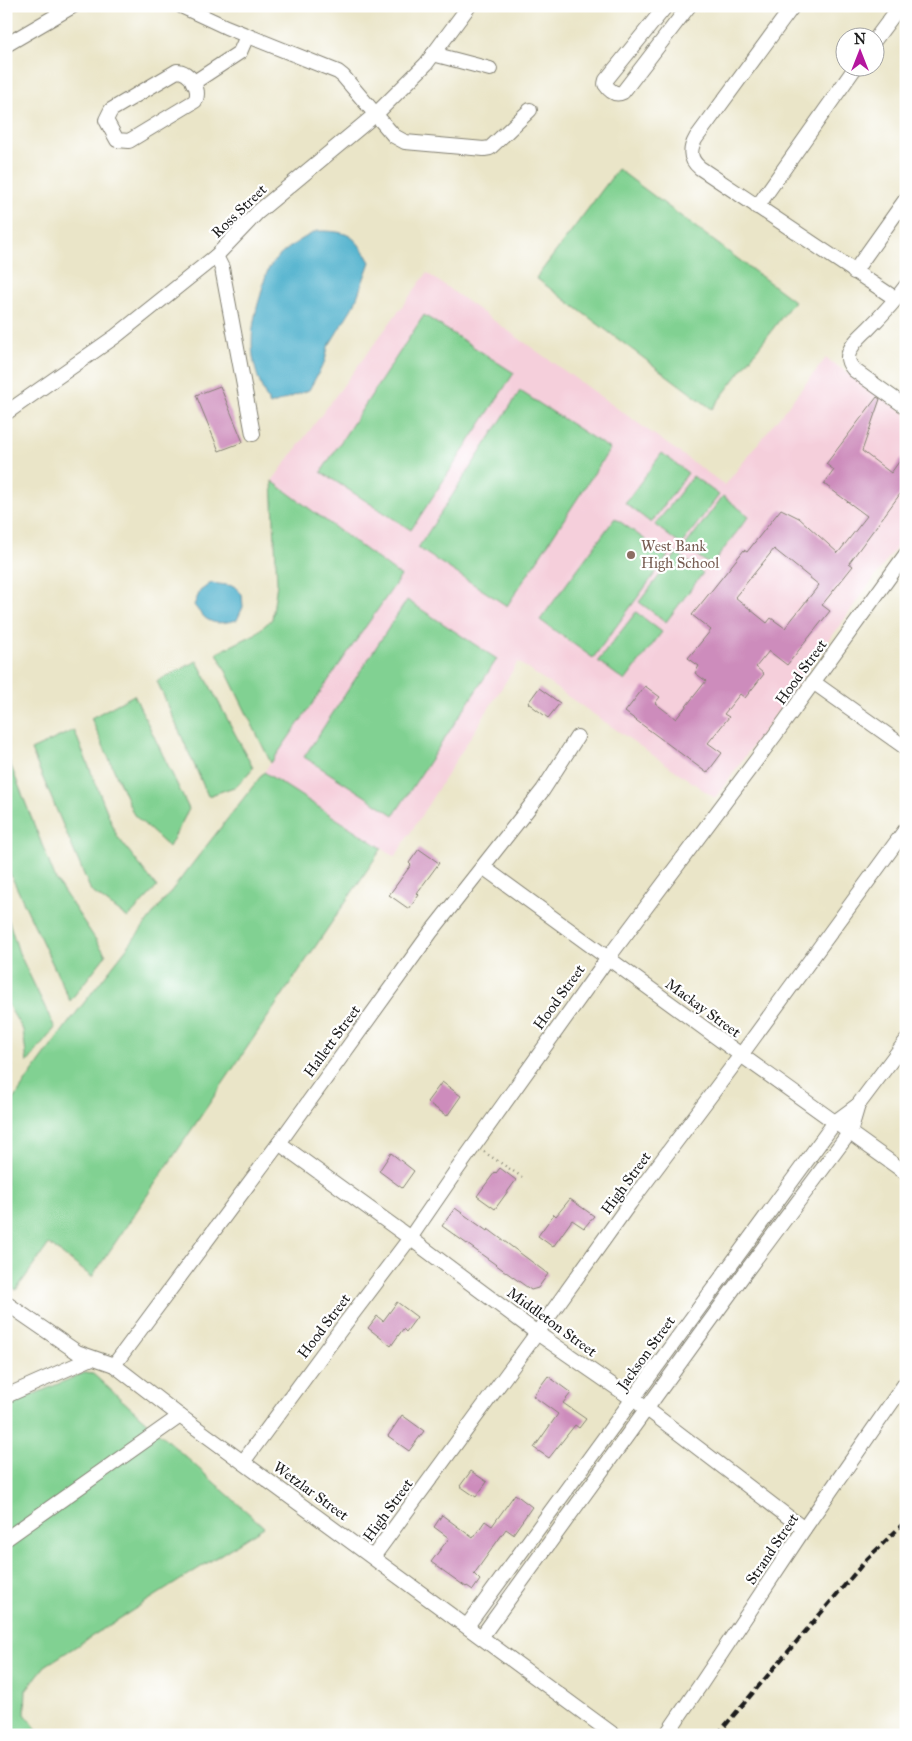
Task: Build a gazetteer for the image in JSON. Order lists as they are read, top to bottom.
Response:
{
  "streets": {
    "street": [
      "Ross Street",
      "Hood Street",
      "Mackay Street",
      "Hallett Street",
      "High Street",
      "Middleton Street",
      "Jackson Street",
      "Wetzlar Street",
      "Strand Street"
    ]
  },
  "crossings": [
    ["Hood Street", "Mackay Street"],
    ["Hood Street", "Middleton Street"],
    ["Hood Street", "Wetzlar Street"],
    ["Mackay Street", "Hallett Street"],
    ["Mackay Street", "High Street"],
    ["Mackay Street", "Jackson Street"],
    ["Hallett Street", "Middleton Street"],
    ["Hallett Street", "Wetzlar Street"],
    ["High Street", "Middleton Street"],
    ["High Street", "Wetzlar Street"],
    ["Middleton Street", "Jackson Street"],
    ["Middleton Street", "Strand Street"],
    ["Jackson Street", "Wetzlar Street"]
  ],
  "places": ["West Bank High School"],
  "north": "top"
}
